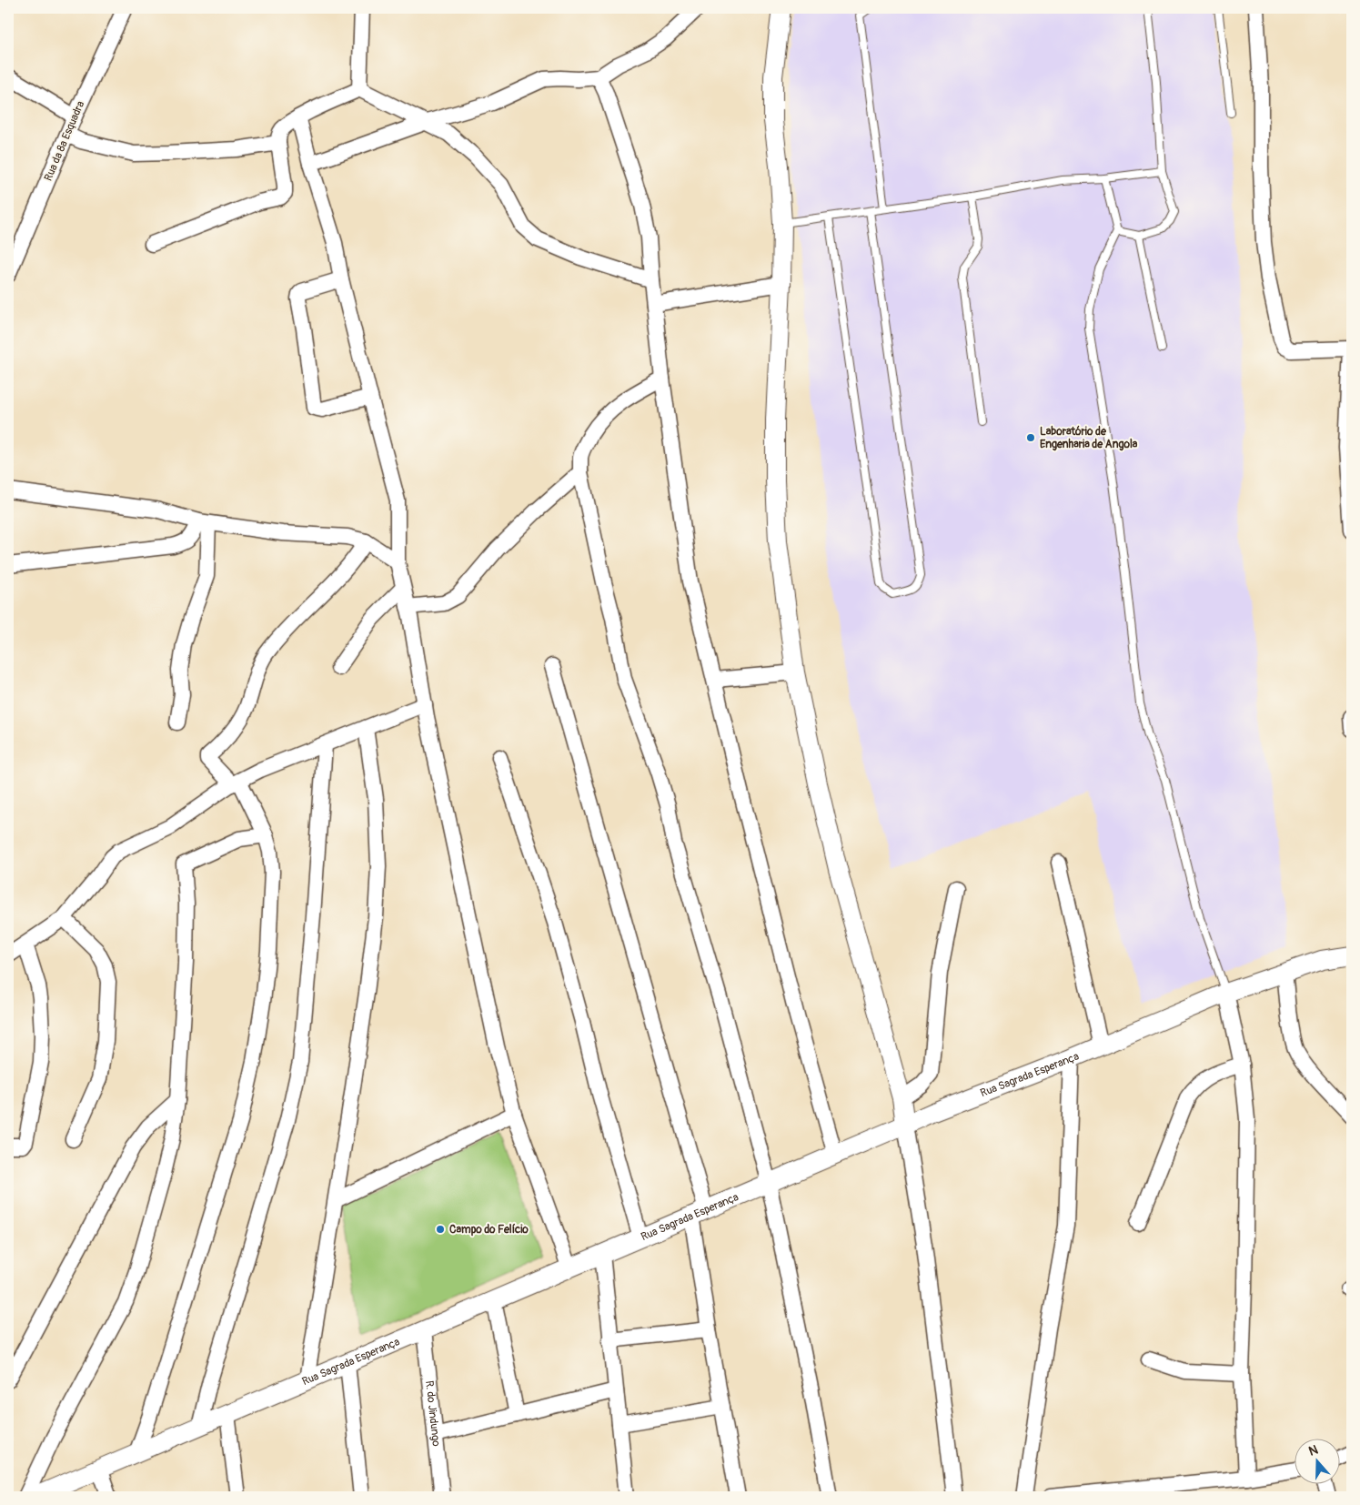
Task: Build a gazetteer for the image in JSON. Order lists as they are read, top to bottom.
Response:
{
  "streets": {
    "street": ["Rua da 8ª Esquadra", "Rua Sagrada Esperança", "R. do Jindungo"]
  },
  "crossings": [
    ["Rua Sagrada Esperança", "R. do Jindungo"]
  ],
  "places": ["Laboratório de Engenharia de Angola", "Campo do Felício"],
  "north": "top"
}
